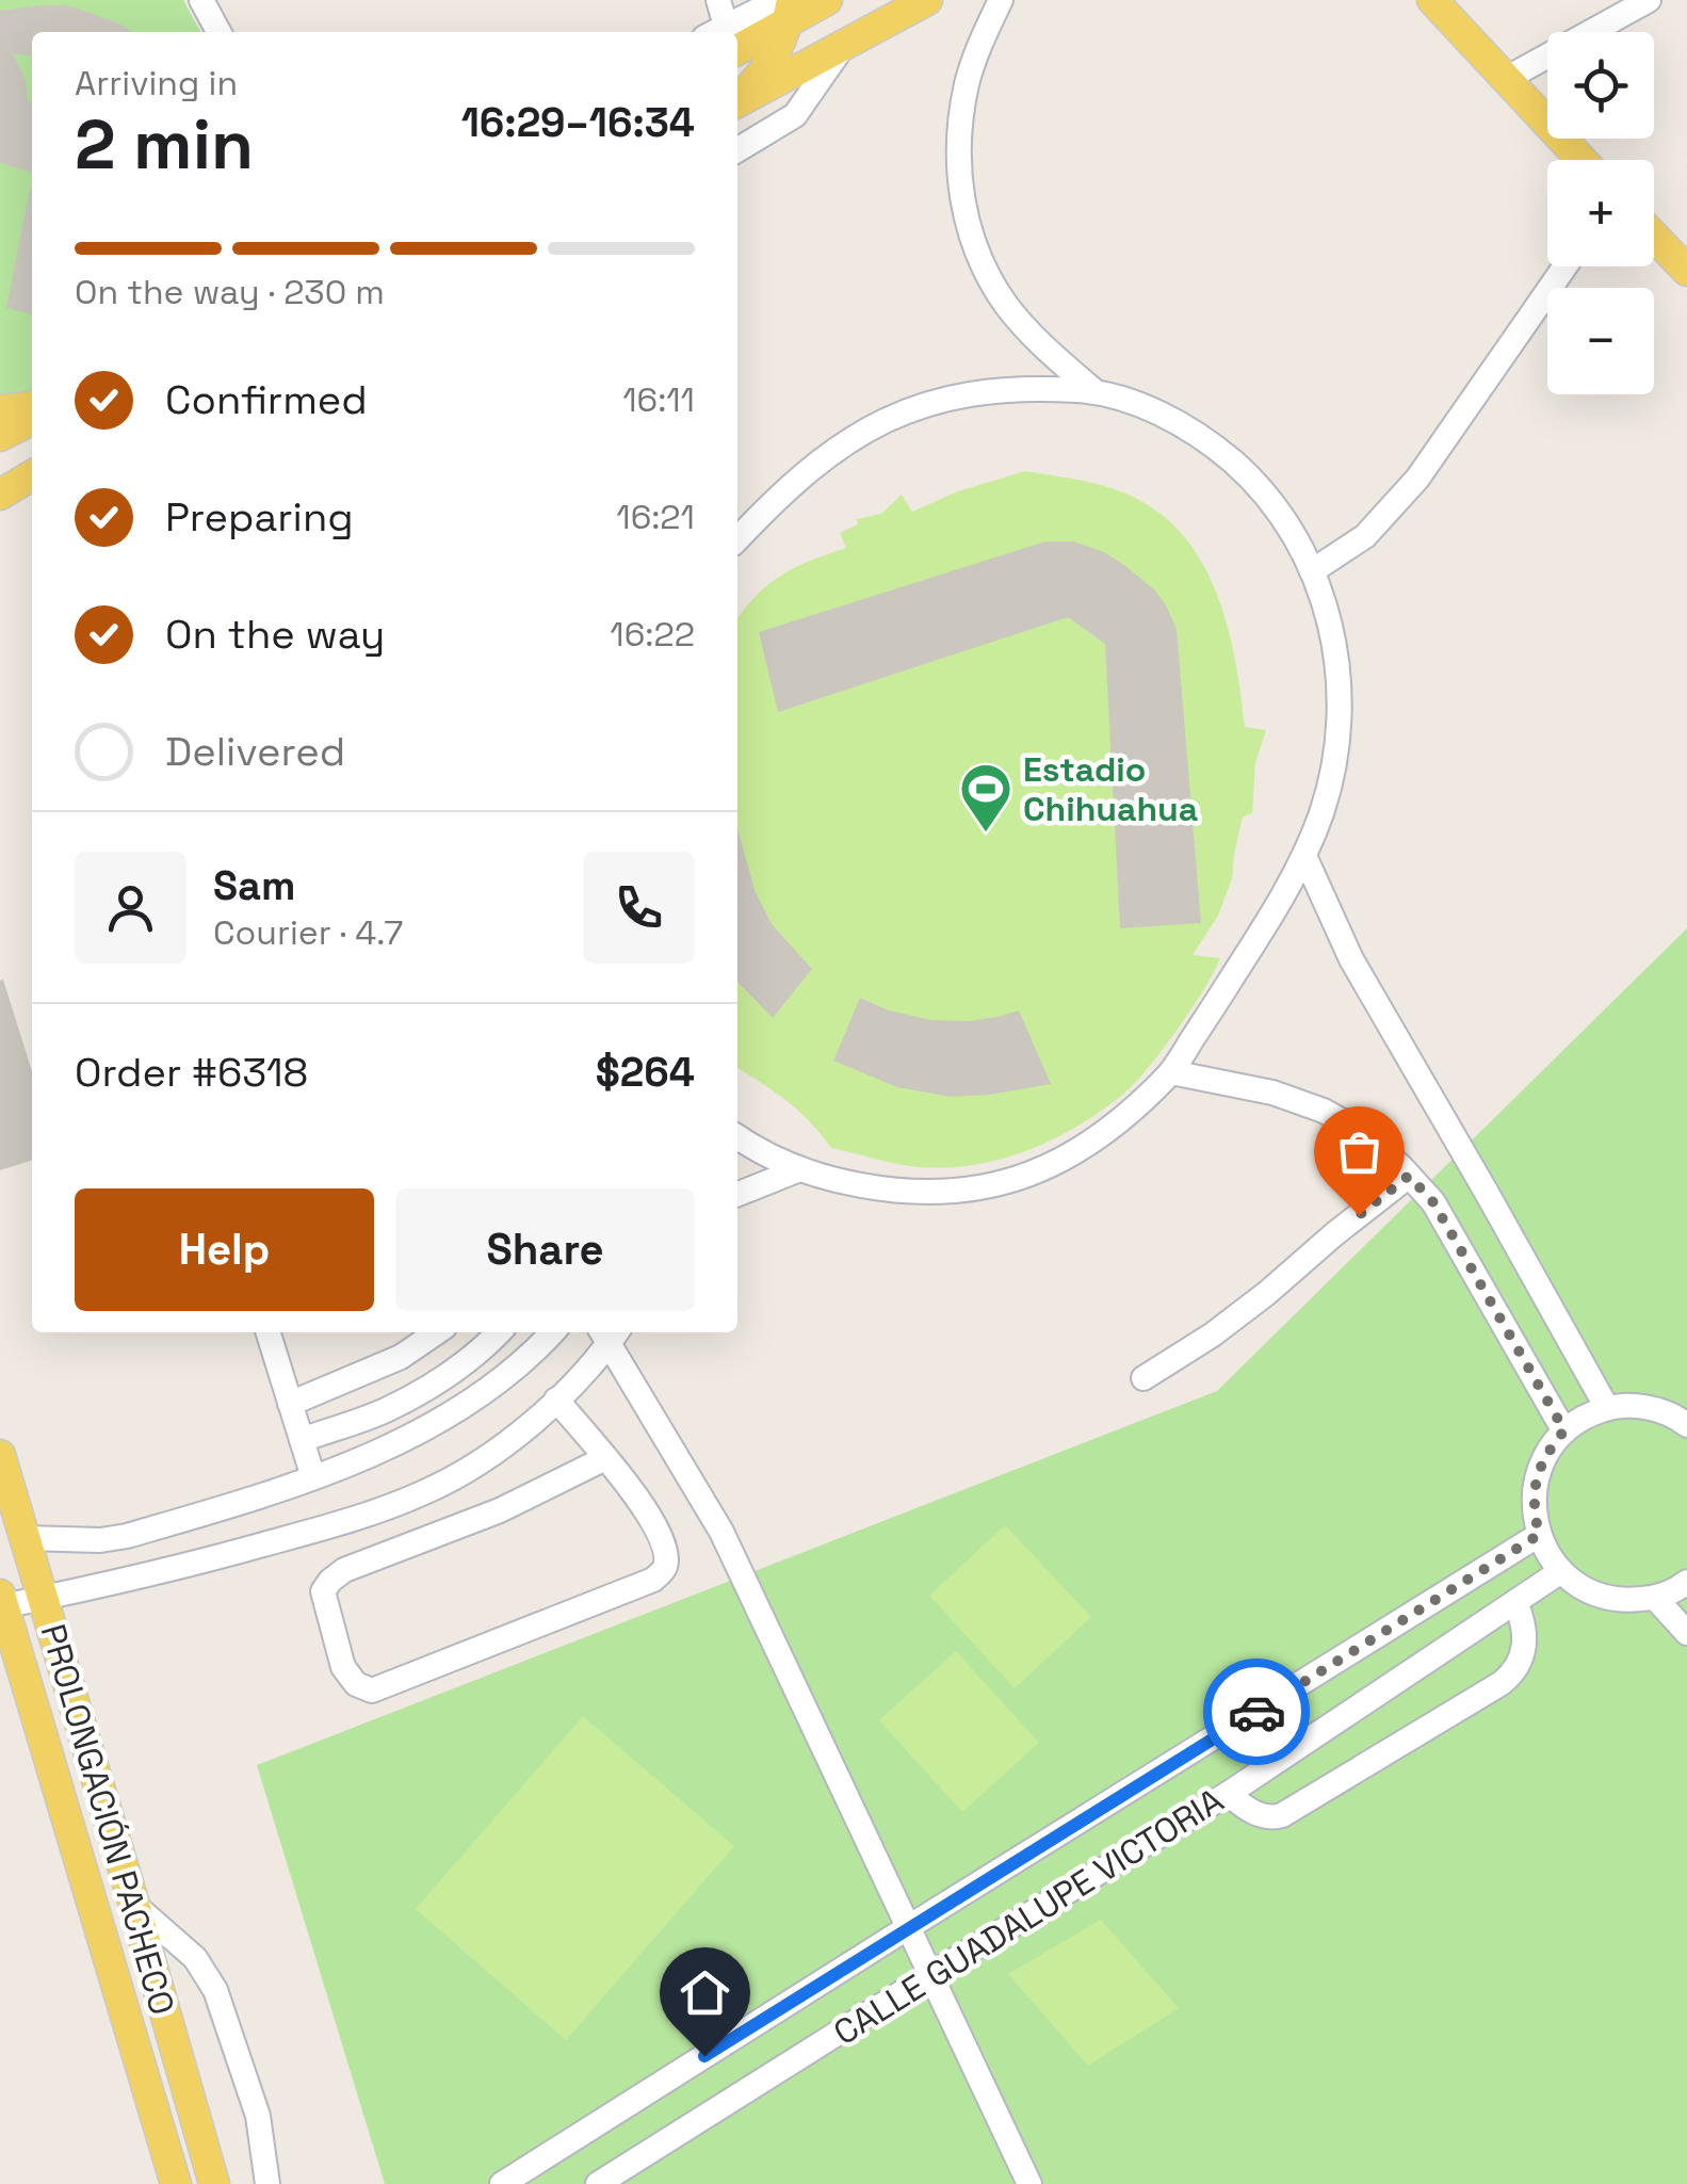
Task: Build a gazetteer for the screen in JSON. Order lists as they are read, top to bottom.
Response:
{
  "streets": {
    "main road": ["PROLONGACIÓN PACHECO"],
    "street": ["CALLE GUADALUPE VICTORIA"]
  },
  "places": {
    "sports": ["Estadio Chihuahua"]
  },
  "page": {
    "map_buttons": ["+", "−"],
    "heading": ["2 min", "Arriving in", "16:29–16:34"],
    "panel": [
      "Sam",
      "Courier · 4.7",
      "Order #6318",
      "$264"
    ],
    "bar": "On the way · 230 m",
    "list": [
      ["Confirmed", "16:11"],
      ["Preparing", "16:21"],
      ["On the way", "16:22"],
      "Delivered"
    ],
    "buttons": ["Help", "Share"]
  }
}
